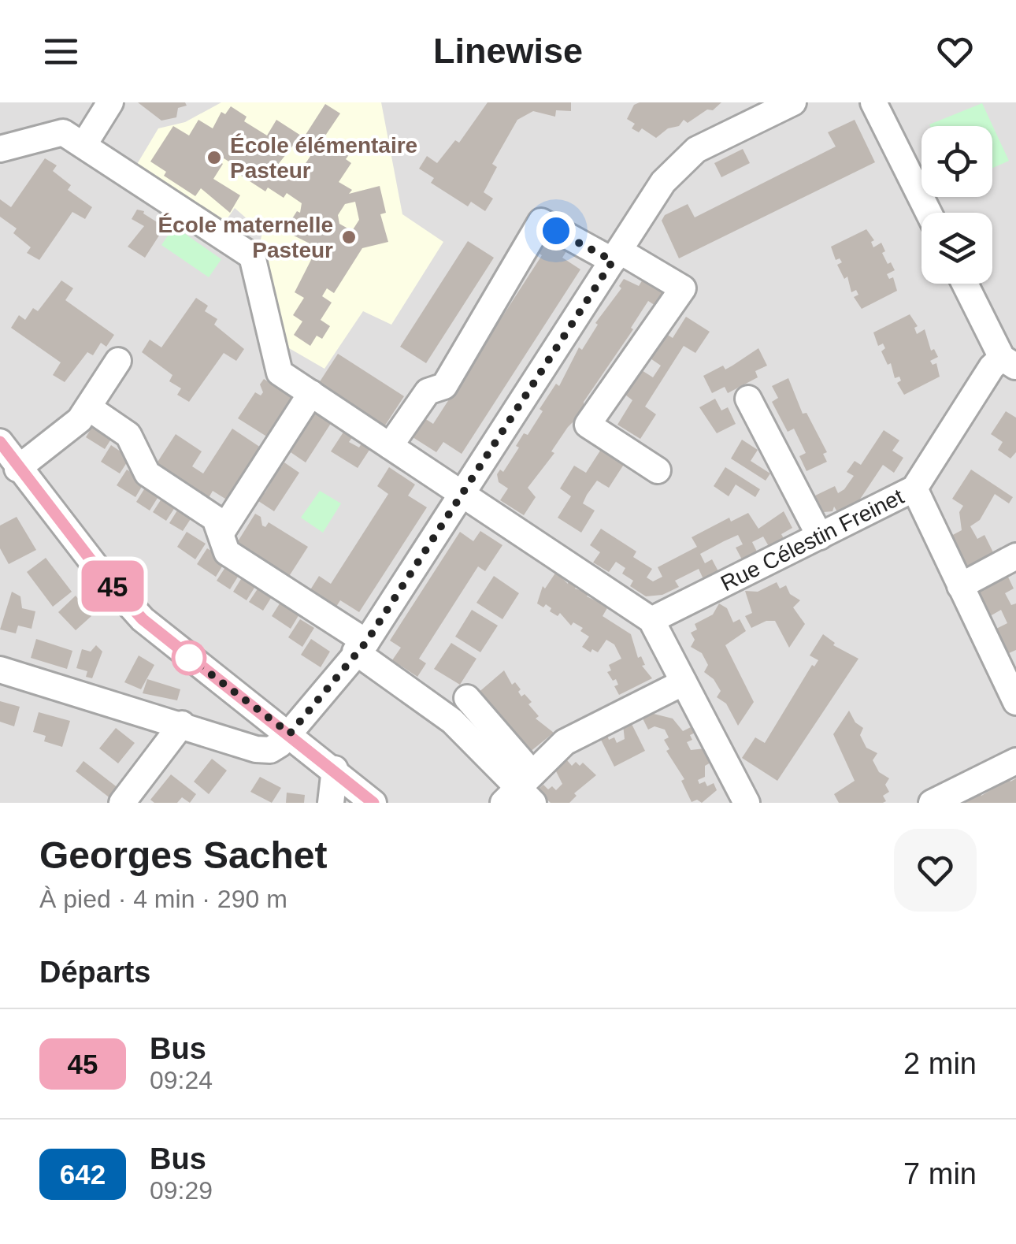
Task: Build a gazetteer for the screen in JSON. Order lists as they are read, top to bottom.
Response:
{
  "streets": {
    "street": ["Rue Célestin Freinet"]
  },
  "places": ["École élémentaire Pasteur", "École maternelle Pasteur"],
  "lines": ["bus line 45"],
  "page": {
    "header": "Linewise",
    "on_map": "45",
    "heading": [
      ["Georges Sachet", "À pied · 4 min · 290 m"],
      "Départs"
    ],
    "list": [
      {
        "mark": "45",
        "name": "Bus",
        "note": "09:24",
        "value": "2 min"
      },
      {
        "mark": "642",
        "name": "Bus",
        "note": "09:29",
        "value": "7 min"
      }
    ]
  }
}
